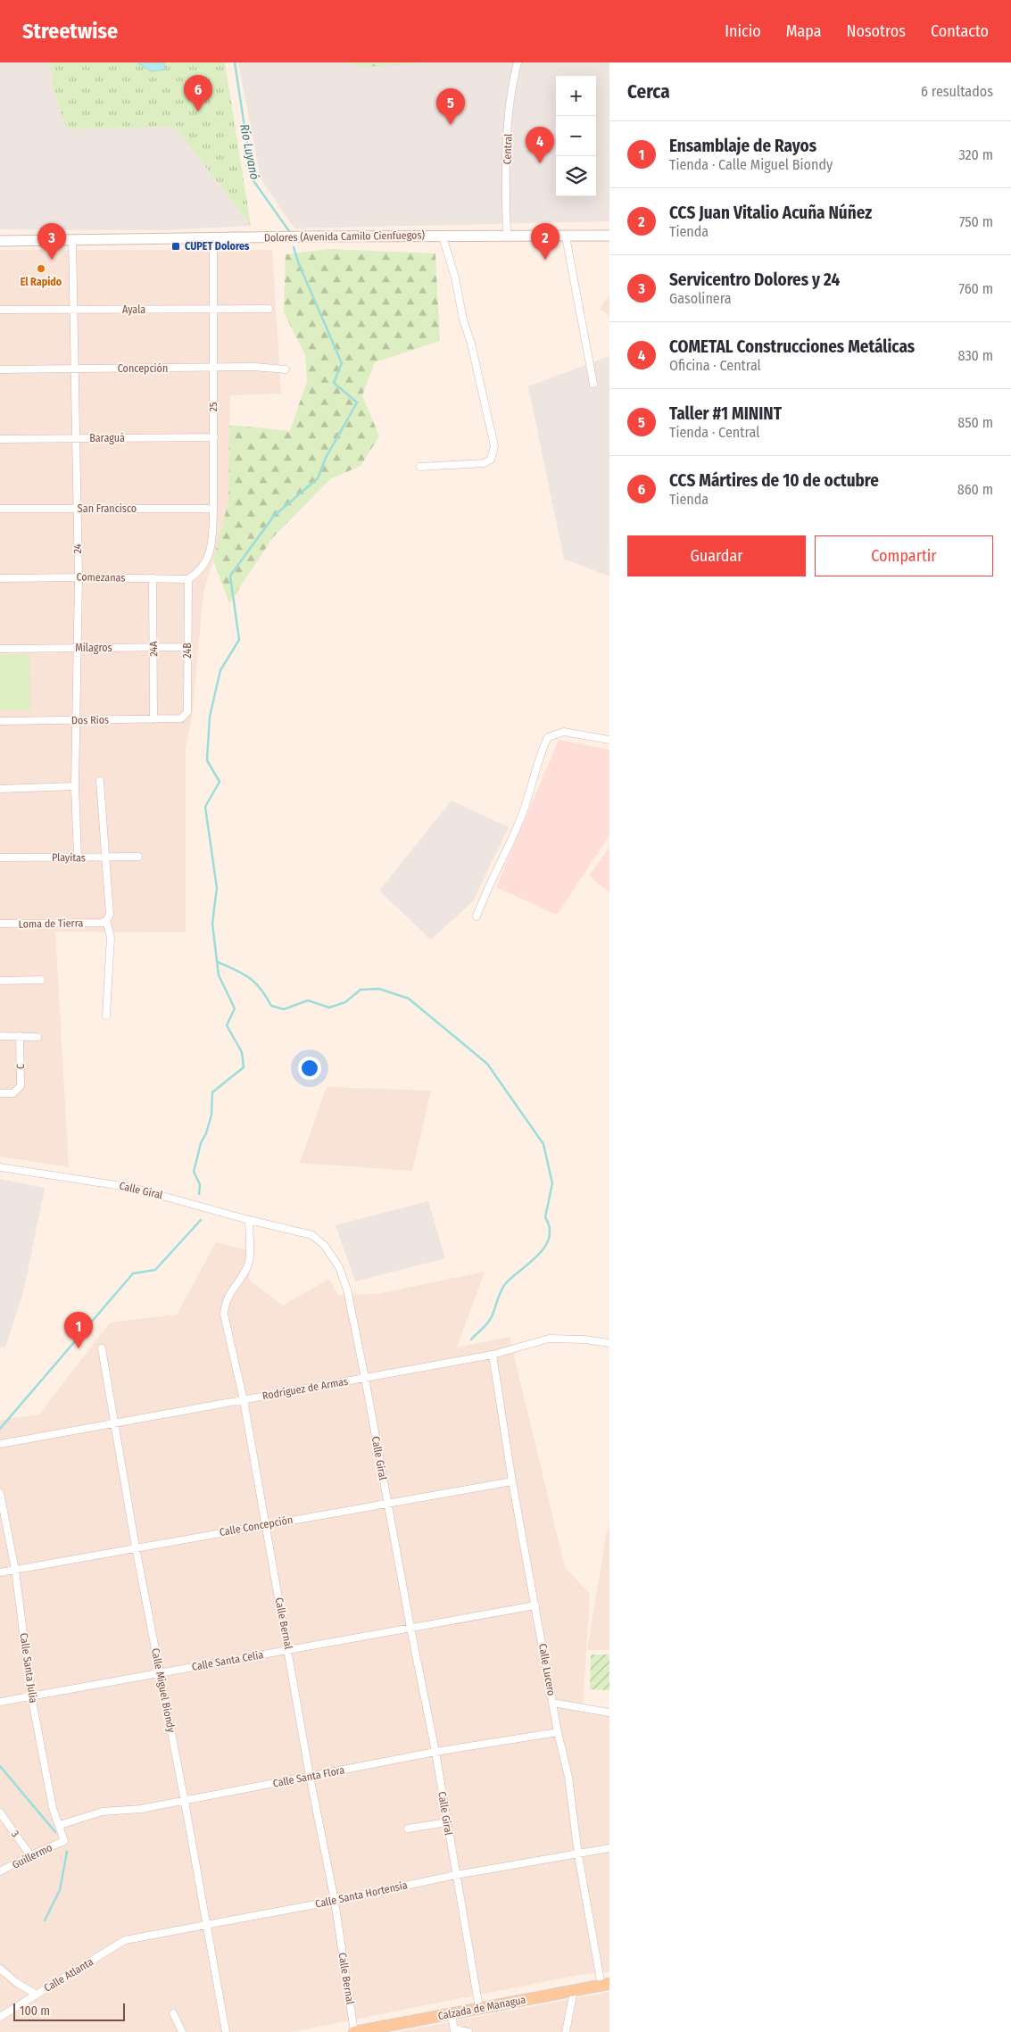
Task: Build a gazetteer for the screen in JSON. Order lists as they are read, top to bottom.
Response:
{
  "streets": {
    "main road": ["Dolores (Avenida Camilo Cienfuegos)", "Calzada de Managua"],
    "street": [
      "Central",
      "Ayala",
      "Concepción",
      "25",
      "Baraguá",
      "San Francisco",
      "24",
      "Comezanas",
      "Milagros",
      "24A",
      "24B",
      "Dos Ríos",
      "Playitas",
      "Loma de Tierra",
      "C",
      "Calle Giral",
      "Rodríguez de Armas",
      "Calle Concepción",
      "Calle Bernal",
      "Calle Santa Celia",
      "Calle Santa Julia",
      "Calle Lucero",
      "Calle Miguel Biondy",
      "Calle Santa Flora",
      "3",
      "Guillermo",
      "Calle Santa Hortensia",
      "Calle Atlanta"
    ]
  },
  "crossings": [
    ["Central", "Dolores (Avenida Camilo Cienfuegos)"],
    ["Dolores (Avenida Camilo Cienfuegos)", "25"],
    ["Dolores (Avenida Camilo Cienfuegos)", "24"],
    ["Ayala", "25"],
    ["Ayala", "24"],
    ["Concepción", "25"],
    ["Concepción", "24"],
    ["25", "Baraguá"],
    ["25", "San Francisco"],
    ["25", "Comezanas"],
    ["25", "24B"],
    ["Baraguá", "24"],
    ["San Francisco", "24"],
    ["24", "Comezanas"],
    ["24", "Milagros"],
    ["24", "Dos Ríos"],
    ["24", "Playitas"],
    ["Comezanas", "24A"],
    ["Comezanas", "24B"],
    ["Milagros", "24A"],
    ["Milagros", "24B"],
    ["24A", "Dos Ríos"],
    ["24B", "Dos Ríos"],
    ["Calle Giral", "Rodríguez de Armas"],
    ["Calle Giral", "Calle Concepción"],
    ["Calle Giral", "Calle Bernal"],
    ["Calle Giral", "Calle Santa Celia"],
    ["Calle Giral", "Calle Santa Flora"],
    ["Calle Giral", "Calle Santa Hortensia"],
    ["Calle Giral", "Calzada de Managua"],
    ["Rodríguez de Armas", "Calle Bernal"],
    ["Rodríguez de Armas", "Calle Lucero"],
    ["Rodríguez de Armas", "Calle Miguel Biondy"],
    ["Calle Concepción", "Calle Bernal"],
    ["Calle Concepción", "Calle Santa Julia"],
    ["Calle Concepción", "Calle Lucero"],
    ["Calle Concepción", "Calle Miguel Biondy"],
    ["Calle Bernal", "Calle Santa Celia"],
    ["Calle Bernal", "Calle Santa Flora"],
    ["Calle Bernal", "Calle Santa Hortensia"],
    ["Calle Bernal", "Calzada de Managua"],
    ["Calle Santa Celia", "Calle Santa Julia"],
    ["Calle Santa Celia", "Calle Lucero"],
    ["Calle Santa Celia", "Calle Miguel Biondy"],
    ["Calle Santa Julia", "Calle Santa Flora"],
    ["Calle Santa Julia", "Guillermo"],
    ["Calle Lucero", "Calle Santa Flora"],
    ["Calle Lucero", "Calle Santa Hortensia"],
    ["Calle Lucero", "Calzada de Managua"],
    ["Calle Miguel Biondy", "Calle Santa Flora"],
    ["Calle Miguel Biondy", "Calle Santa Hortensia"],
    ["3", "Guillermo"],
    ["Calle Santa Hortensia", "Calle Atlanta"]
  ],
  "water": ["Río Luyanó"],
  "places": {
    "transit": ["CUPET Dolores"],
    "other": ["El Rapido"]
  },
  "scale_bar": "100 m",
  "page": {
    "header": "Streetwise",
    "nav": [
      "Inicio",
      "Mapa",
      "Nosotros",
      "Contacto"
    ],
    "heading": ["Cerca", "6 resultados"],
    "pins": [
      "6",
      "5",
      "4",
      "2",
      "3",
      "1"
    ],
    "map_buttons": ["+", "−"],
    "list": [
      {
        "mark": "1",
        "name": "Ensamblaje de Rayos",
        "note": "Tienda · Calle Miguel Biondy",
        "value": "320 m"
      },
      {
        "mark": "2",
        "name": "CCS Juan Vitalio Acuña Núñez",
        "note": "Tienda",
        "value": "750 m"
      },
      {
        "mark": "3",
        "name": "Servicentro Dolores y 24",
        "note": "Gasolinera",
        "value": "760 m"
      },
      {
        "mark": "4",
        "name": "COMETAL Construcciones Metálicas",
        "note": "Oficina · Central",
        "value": "830 m"
      },
      {
        "mark": "5",
        "name": "Taller #1 MININT",
        "note": "Tienda · Central",
        "value": "850 m"
      },
      {
        "mark": "6",
        "name": "CCS Mártires de 10 de octubre",
        "note": "Tienda",
        "value": "860 m"
      }
    ],
    "buttons": ["Guardar", "Compartir"],
    "scale": "100 m"
  }
}
